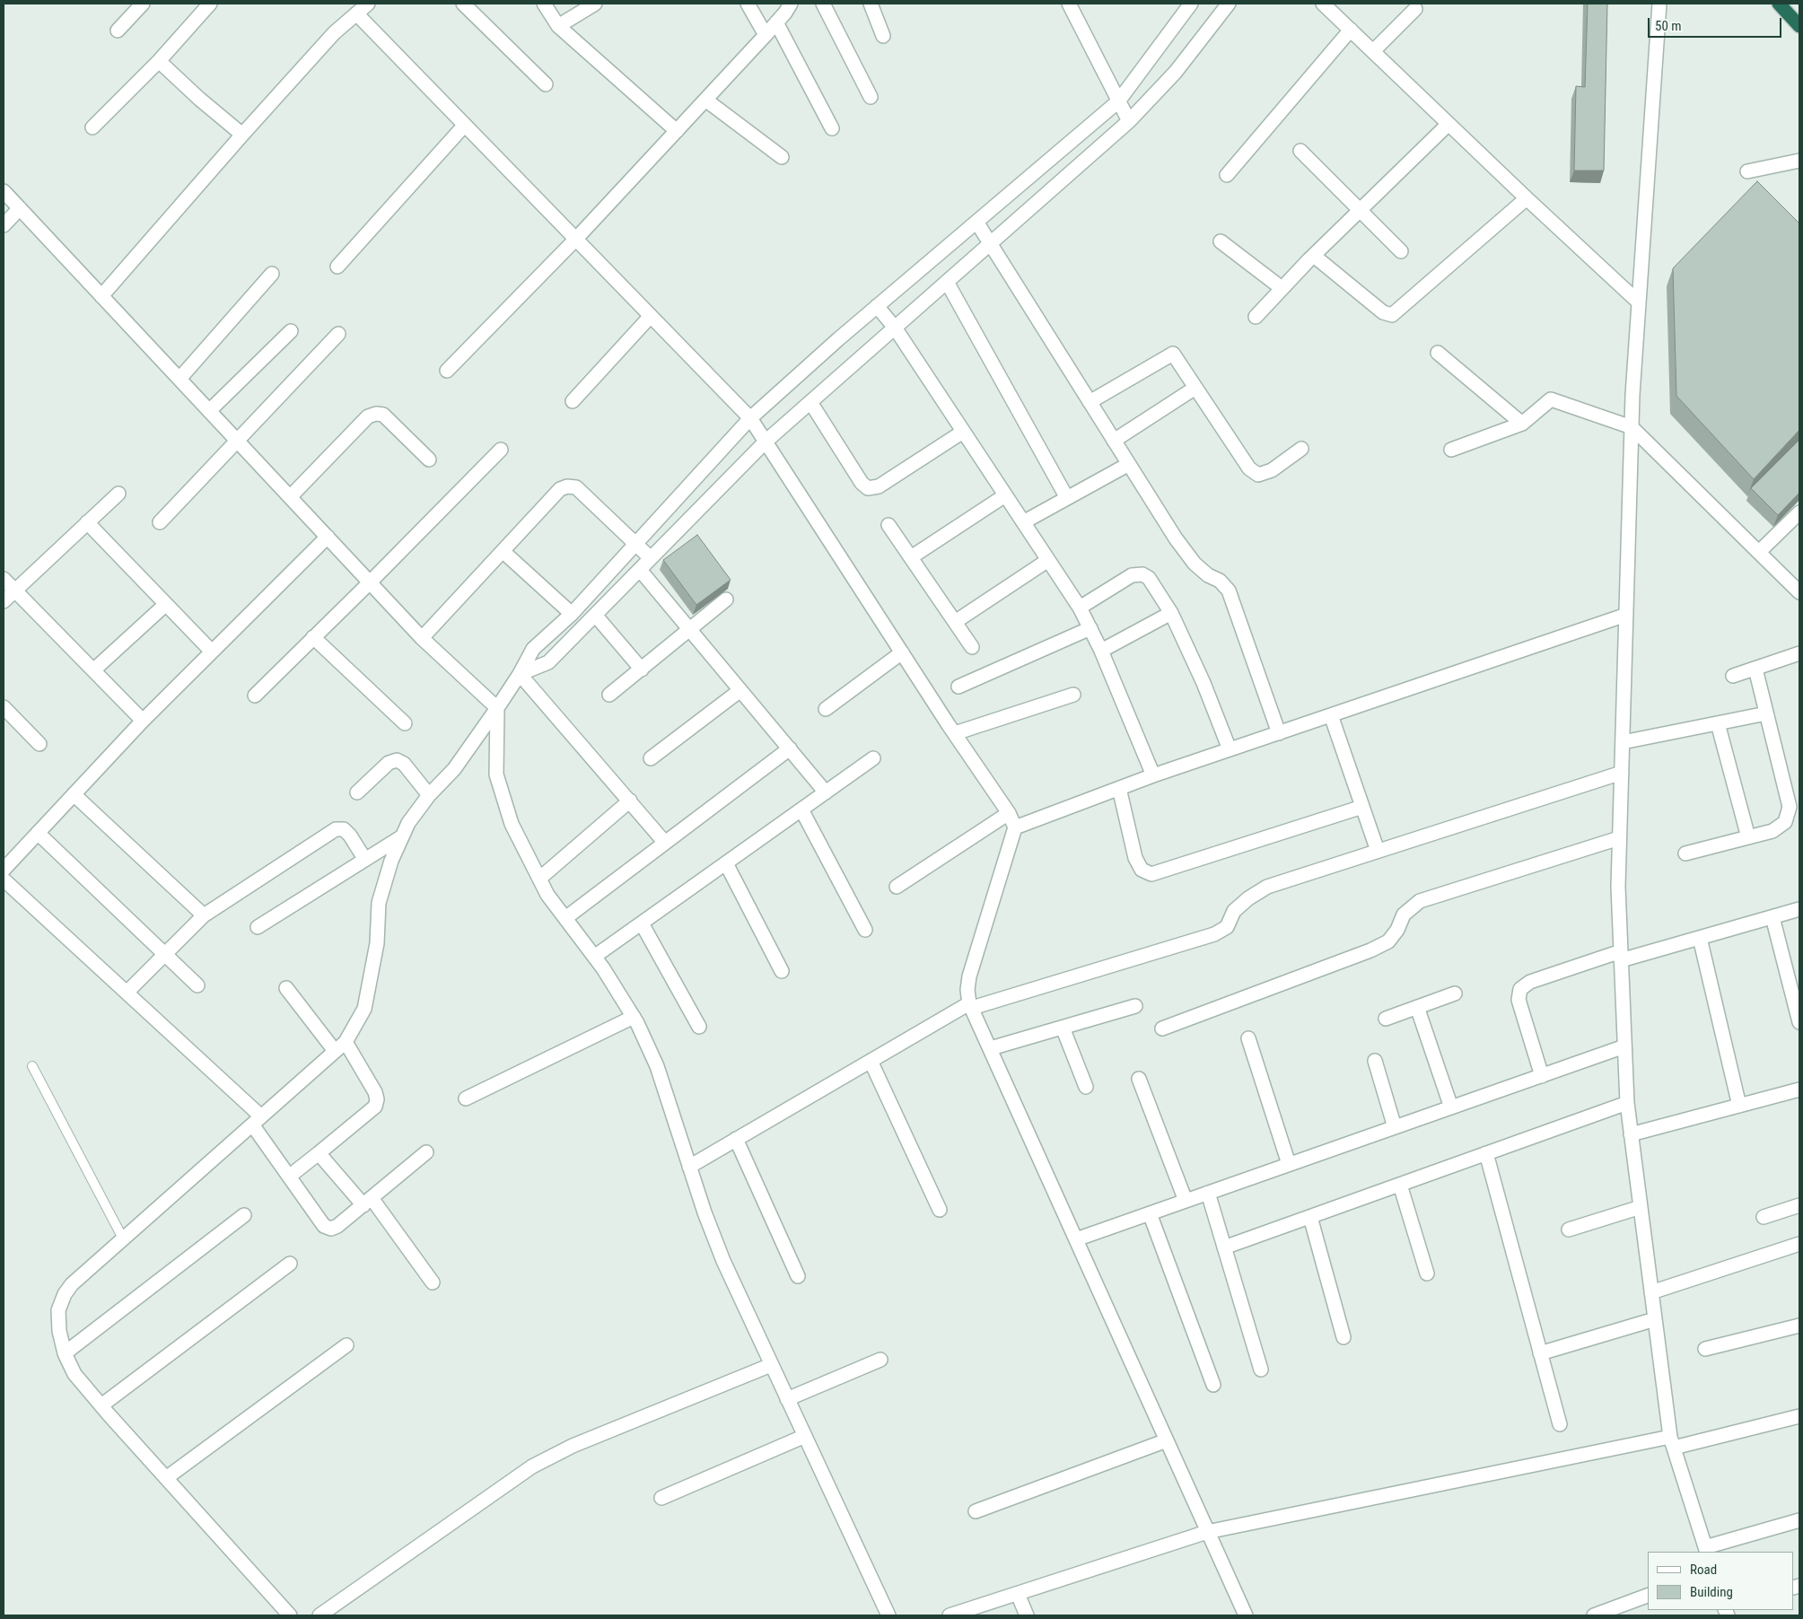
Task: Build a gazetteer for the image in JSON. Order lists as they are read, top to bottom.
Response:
{
  "legend": ["Road", "Building"],
  "scale_bar": "50 m"
}
